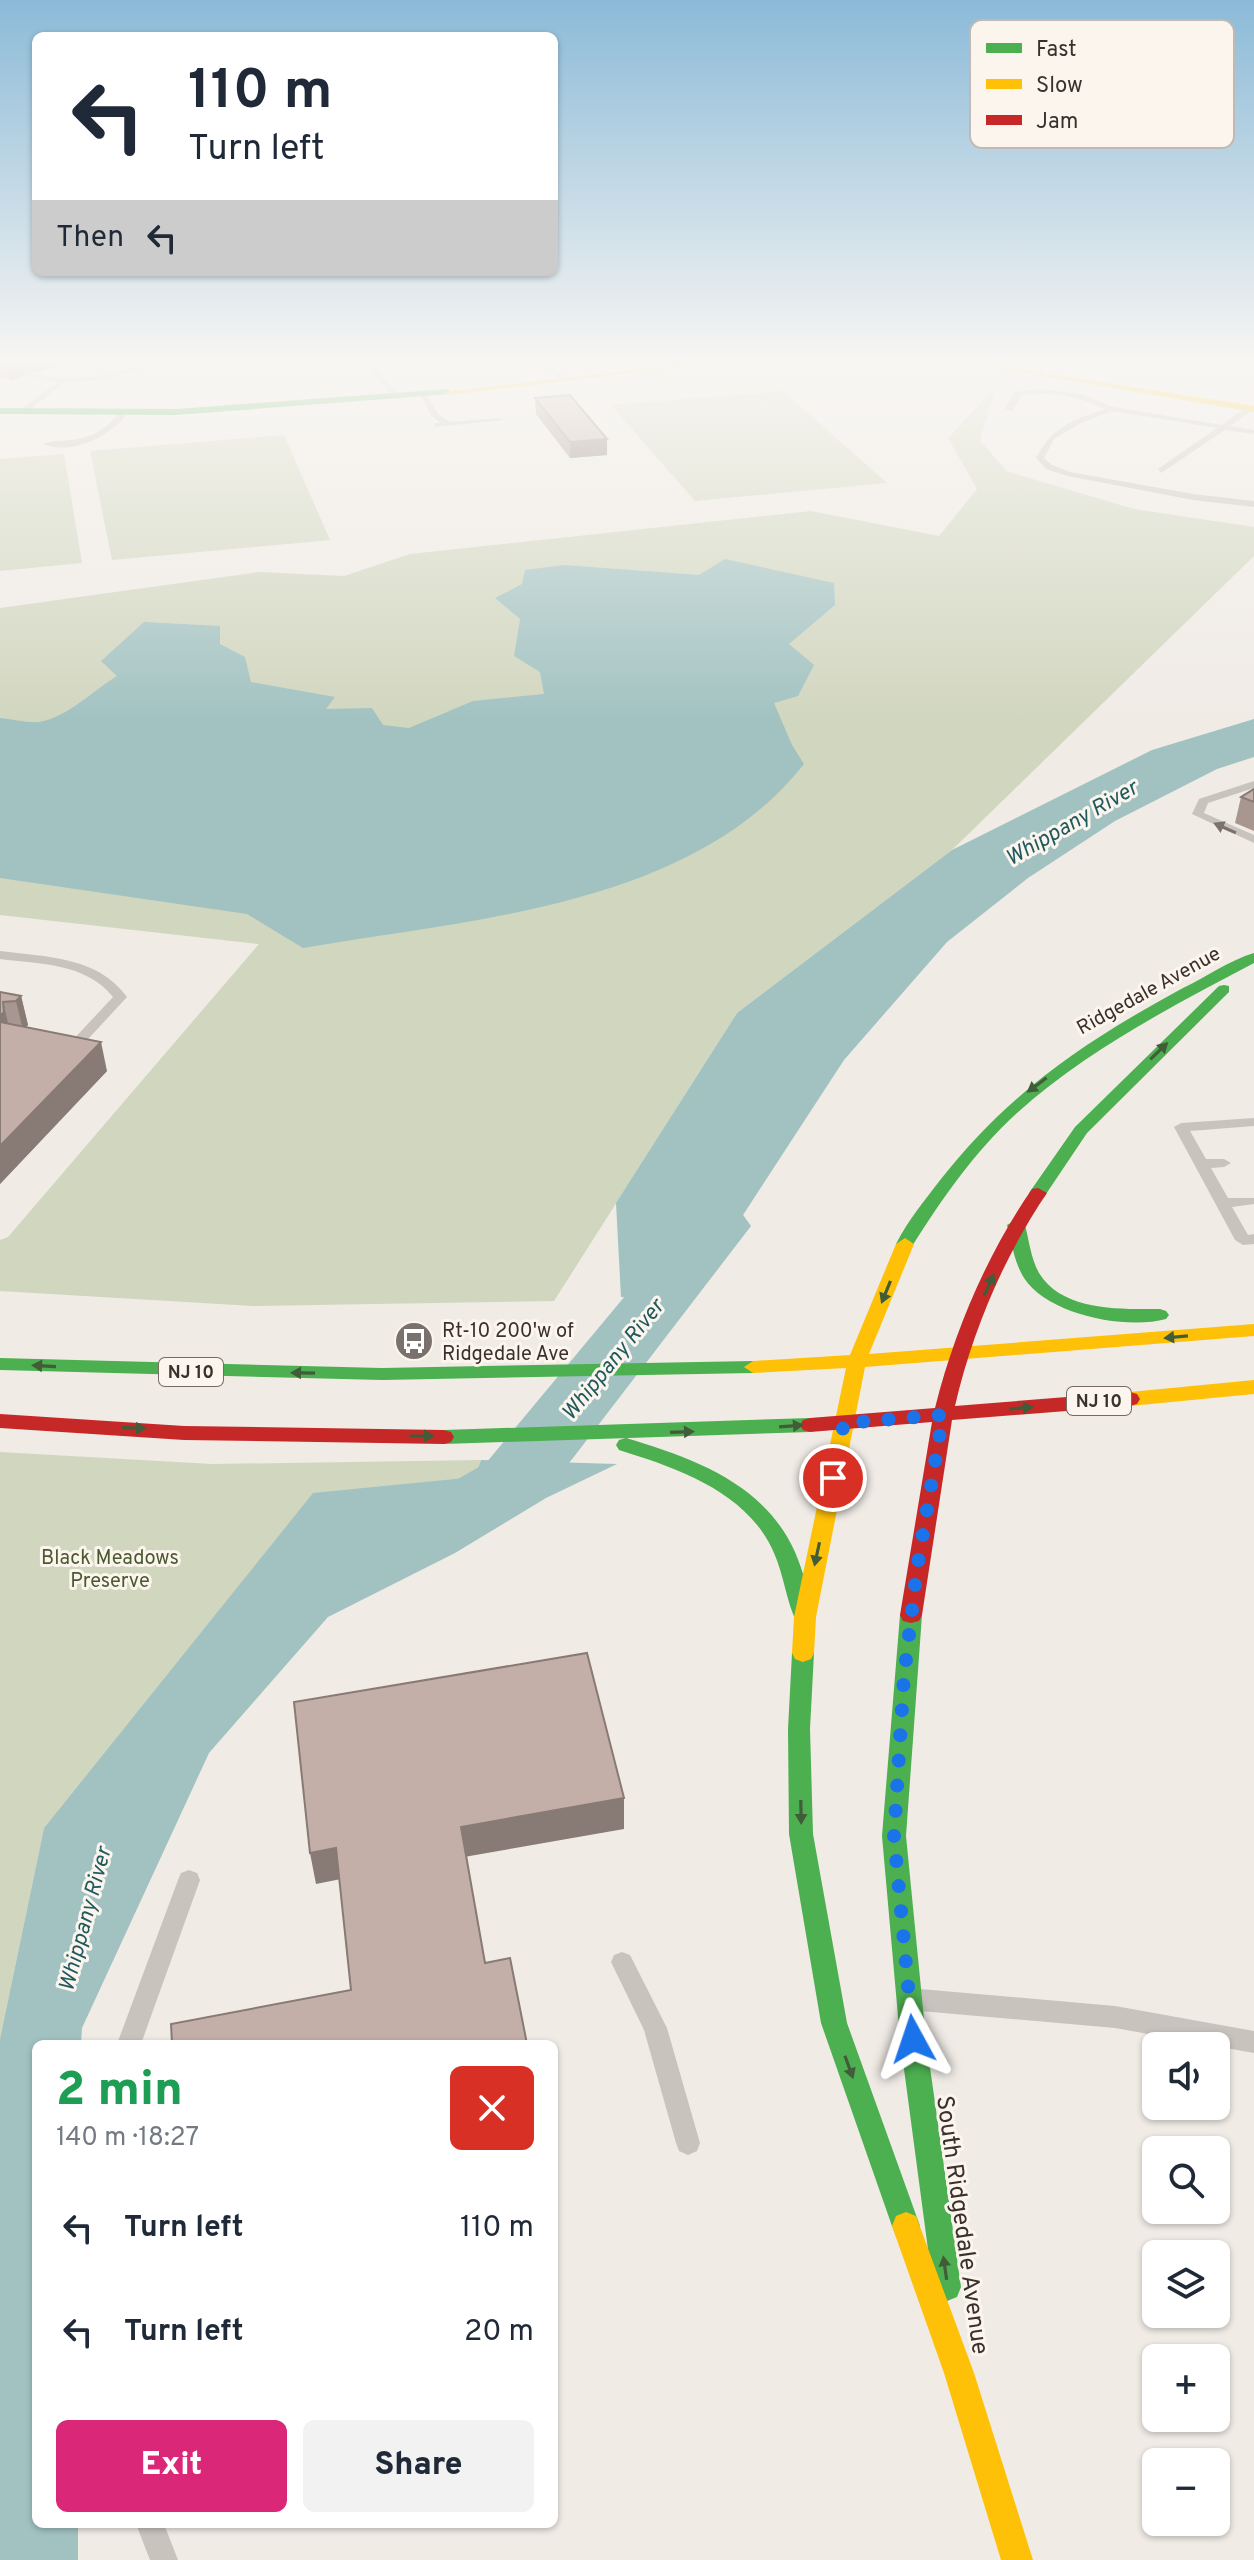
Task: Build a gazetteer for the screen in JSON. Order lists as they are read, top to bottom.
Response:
{
  "streets": {
    "main road": ["Ridgedale Avenue", "NJ 10", "South Ridgedale Avenue"]
  },
  "crossings": [
    ["Ridgedale Avenue", "NJ 10"],
    ["Ridgedale Avenue", "South Ridgedale Avenue"],
    ["NJ 10", "South Ridgedale Avenue"]
  ],
  "water": ["Whippany River"],
  "parks": ["Black Meadows Preserve"],
  "places": {
    "bus stop": ["Rt-10 200'w of Ridgedale Ave"]
  },
  "legend": ["Fast", "Slow", "Jam"],
  "page": {
    "turn": ["110 m", "Turn left"],
    "then": "Then",
    "map_buttons": ["+", "−"],
    "heading": ["2 min", "140 m · 18:27"],
    "list": [
      {
        "name": "Turn left",
        "value": "110 m"
      },
      {
        "name": "Turn left",
        "value": "20 m"
      }
    ],
    "buttons": ["Exit", "Share"]
  }
}
